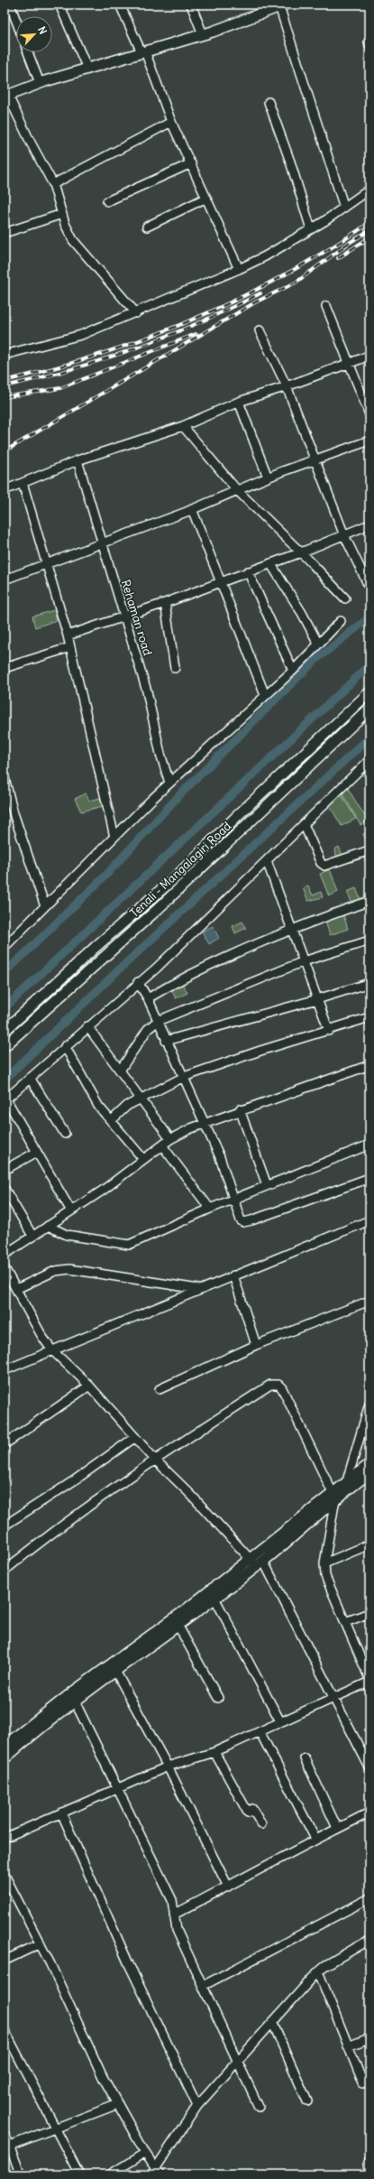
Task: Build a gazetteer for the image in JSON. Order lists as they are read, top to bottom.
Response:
{
  "streets": {
    "main road": ["Tenali - Mangalagiri Road"],
    "street": ["Rehaman road"]
  },
  "north": "top right"
}
